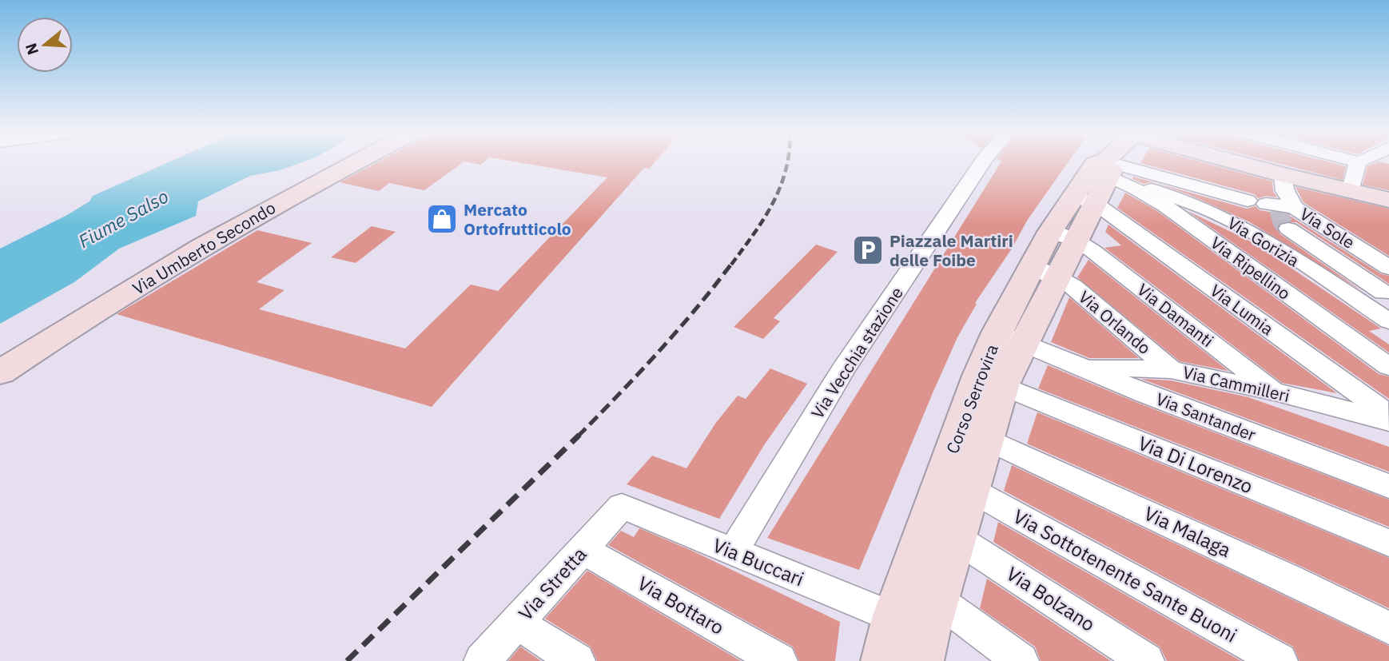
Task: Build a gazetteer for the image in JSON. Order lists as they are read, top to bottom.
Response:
{
  "streets": {
    "main road": ["Via Umberto Secondo", "Corso Serrovira"],
    "street": [
      "Via Sole",
      "Via Gorizia",
      "Via Ripellino",
      "Via Lumia",
      "Via Damanti",
      "Via Orlando",
      "Via Vecchia stazione",
      "Via Cammilleri",
      "Via Santander",
      "Via Di Lorenzo",
      "Via Malaga",
      "Via Buccari",
      "Via Sottotenente Sante Buoni",
      "Via Stretta",
      "Via Bolzano",
      "Via Bottaro"
    ]
  },
  "crossings": [
    ["Via Gorizia", "Via Ripellino"],
    ["Via Gorizia", "Via Lumia"],
    ["Via Gorizia", "Corso Serrovira"],
    ["Via Ripellino", "Via Lumia"],
    ["Via Ripellino", "Corso Serrovira"],
    ["Via Lumia", "Via Cammilleri"],
    ["Via Lumia", "Corso Serrovira"],
    ["Via Damanti", "Via Cammilleri"],
    ["Via Damanti", "Corso Serrovira"],
    ["Via Orlando", "Via Cammilleri"],
    ["Via Orlando", "Corso Serrovira"],
    ["Via Vecchia stazione", "Via Buccari"],
    ["Via Cammilleri", "Via Santander"],
    ["Corso Serrovira", "Via Santander"],
    ["Corso Serrovira", "Via Di Lorenzo"],
    ["Corso Serrovira", "Via Malaga"],
    ["Corso Serrovira", "Via Buccari"],
    ["Corso Serrovira", "Via Sottotenente Sante Buoni"],
    ["Corso Serrovira", "Via Bolzano"],
    ["Via Buccari", "Via Stretta"],
    ["Via Stretta", "Via Bottaro"]
  ],
  "water": ["Fiume Salso"],
  "places": {
    "shop": ["Mercato Ortofrutticolo"],
    "parking": ["Piazzale Martiri delle Foibe"]
  },
  "north": "left"
}
